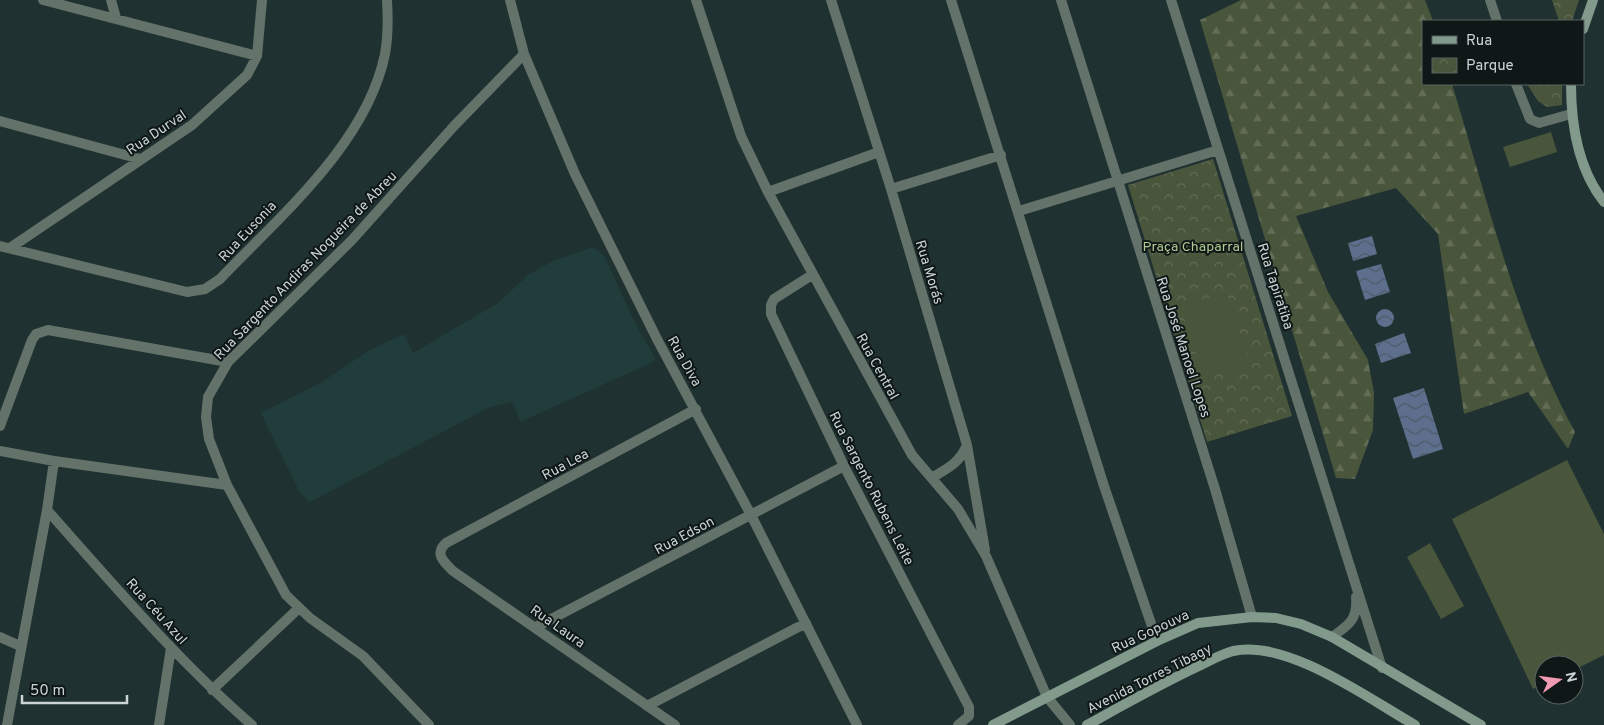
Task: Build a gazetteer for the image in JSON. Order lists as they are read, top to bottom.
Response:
{
  "streets": {
    "main road": ["Rua Gopouva", "Avenida Torres Tibagy"],
    "street": [
      "Rua Durval",
      "Rua Eusonia",
      "Rua Sargento Andiras Nogueira de Abreu",
      "Rua Morás",
      "Rua Tapiratiba",
      "Rua José Manoel Lopes",
      "Rua Diva",
      "Rua Central",
      "Rua Lea",
      "Rua Sargento Rubens Leite",
      "Rua Edson",
      "Rua Céu Azul",
      "Rua Laura"
    ]
  },
  "crossings": [
    ["Rua Durval", "Rua Eusonia"],
    ["Rua Sargento Andiras Nogueira de Abreu", "Rua Diva"],
    ["Rua Morás", "Rua Central"],
    ["Rua Tapiratiba", "Rua Gopouva"],
    ["Rua José Manoel Lopes", "Rua Gopouva"],
    ["Rua Diva", "Rua Lea"],
    ["Rua Diva", "Rua Edson"],
    ["Rua Central", "Rua Sargento Rubens Leite"],
    ["Rua Central", "Rua Gopouva"],
    ["Rua Lea", "Rua Laura"],
    ["Rua Sargento Rubens Leite", "Rua Edson"],
    ["Rua Edson", "Rua Laura"]
  ],
  "parks": ["Praça Chaparral"],
  "legend": ["Rua", "Parque"],
  "scale_bar": "50 m",
  "north": "right"
}
